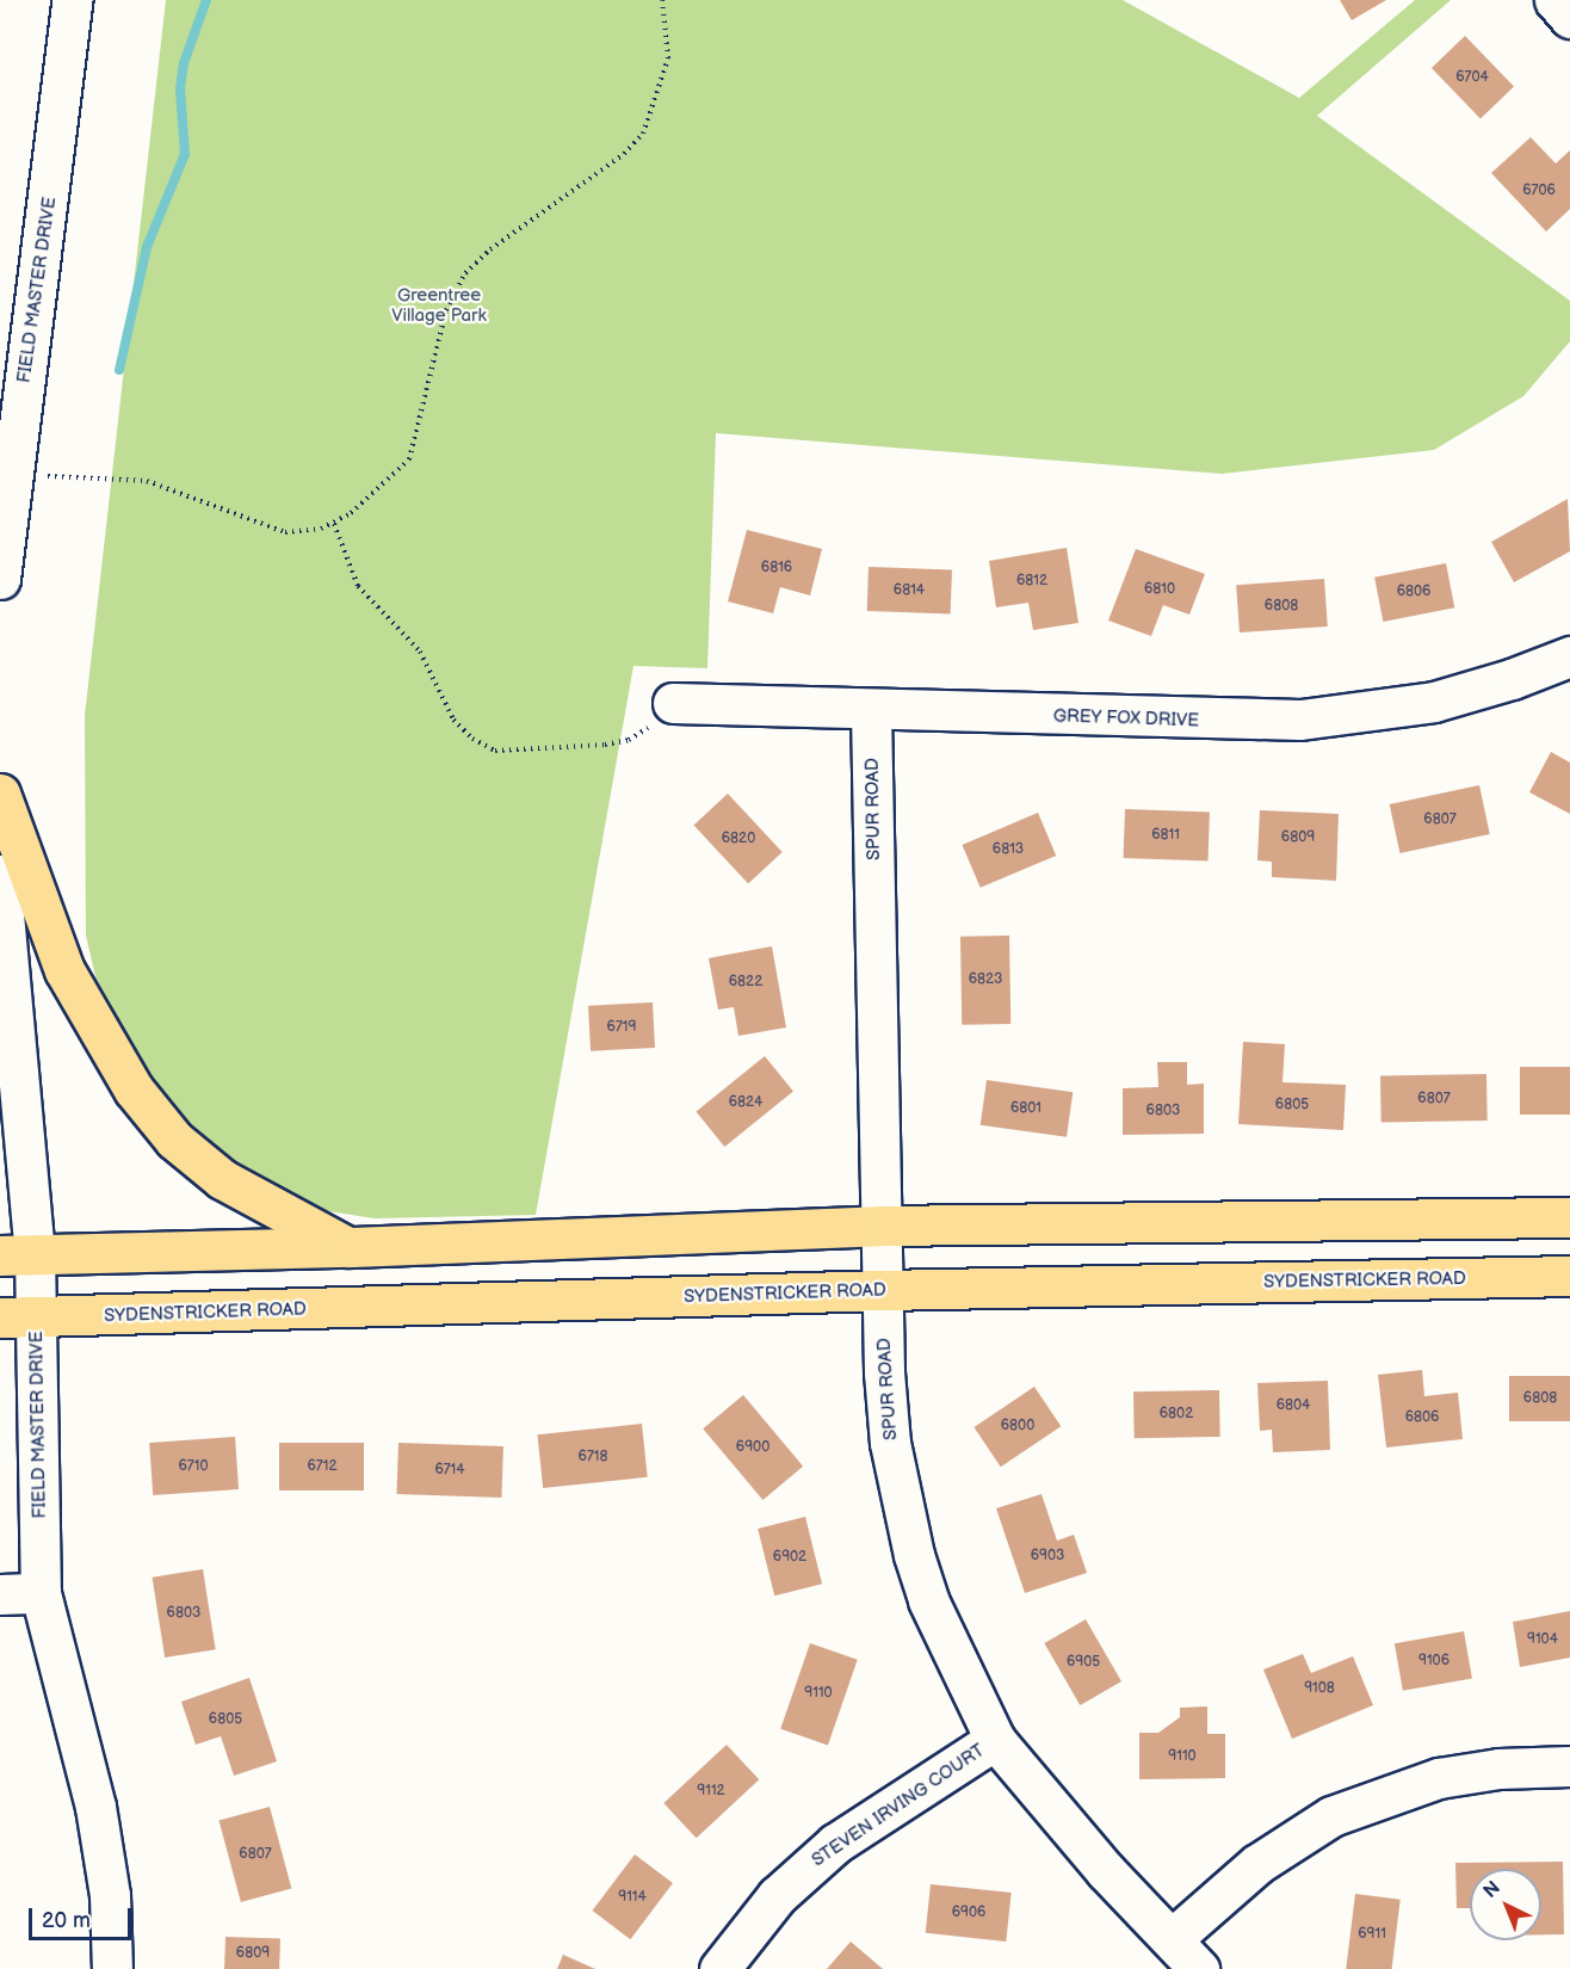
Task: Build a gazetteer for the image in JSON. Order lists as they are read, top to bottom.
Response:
{
  "streets": {
    "main road": ["SYDENSTRICKER ROAD"],
    "street": [
      "FIELD MASTER DRIVE",
      "GREY FOX DRIVE",
      "SPUR ROAD",
      "STEVEN IRVING COURT"
    ]
  },
  "crossings": [
    ["FIELD MASTER DRIVE", "SYDENSTRICKER ROAD"],
    ["GREY FOX DRIVE", "SPUR ROAD"],
    ["SPUR ROAD", "SYDENSTRICKER ROAD"],
    ["SPUR ROAD", "STEVEN IRVING COURT"]
  ],
  "parks": ["Greentree Village Park"],
  "house_numbers": [
    "6704",
    "6706",
    "6816",
    "6812",
    "6810",
    "6814",
    "6806",
    "6808",
    "6807",
    "6811",
    "6809",
    "6820",
    "6813",
    "6823",
    "6822",
    "6719",
    "6807",
    "6824",
    "6805",
    "6801",
    "6803",
    "6808",
    "6804",
    "6802",
    "6806",
    "6800",
    "6900",
    "6718",
    "6710",
    "6712",
    "6714",
    "6903",
    "6902",
    "6803",
    "9104",
    "9106",
    "6905",
    "9108",
    "9110",
    "6805",
    "9110",
    "9112",
    "6807",
    "9114",
    "6906",
    "6911",
    "6809"
  ],
  "scale_bar": "20 m",
  "north": "top left"
}
